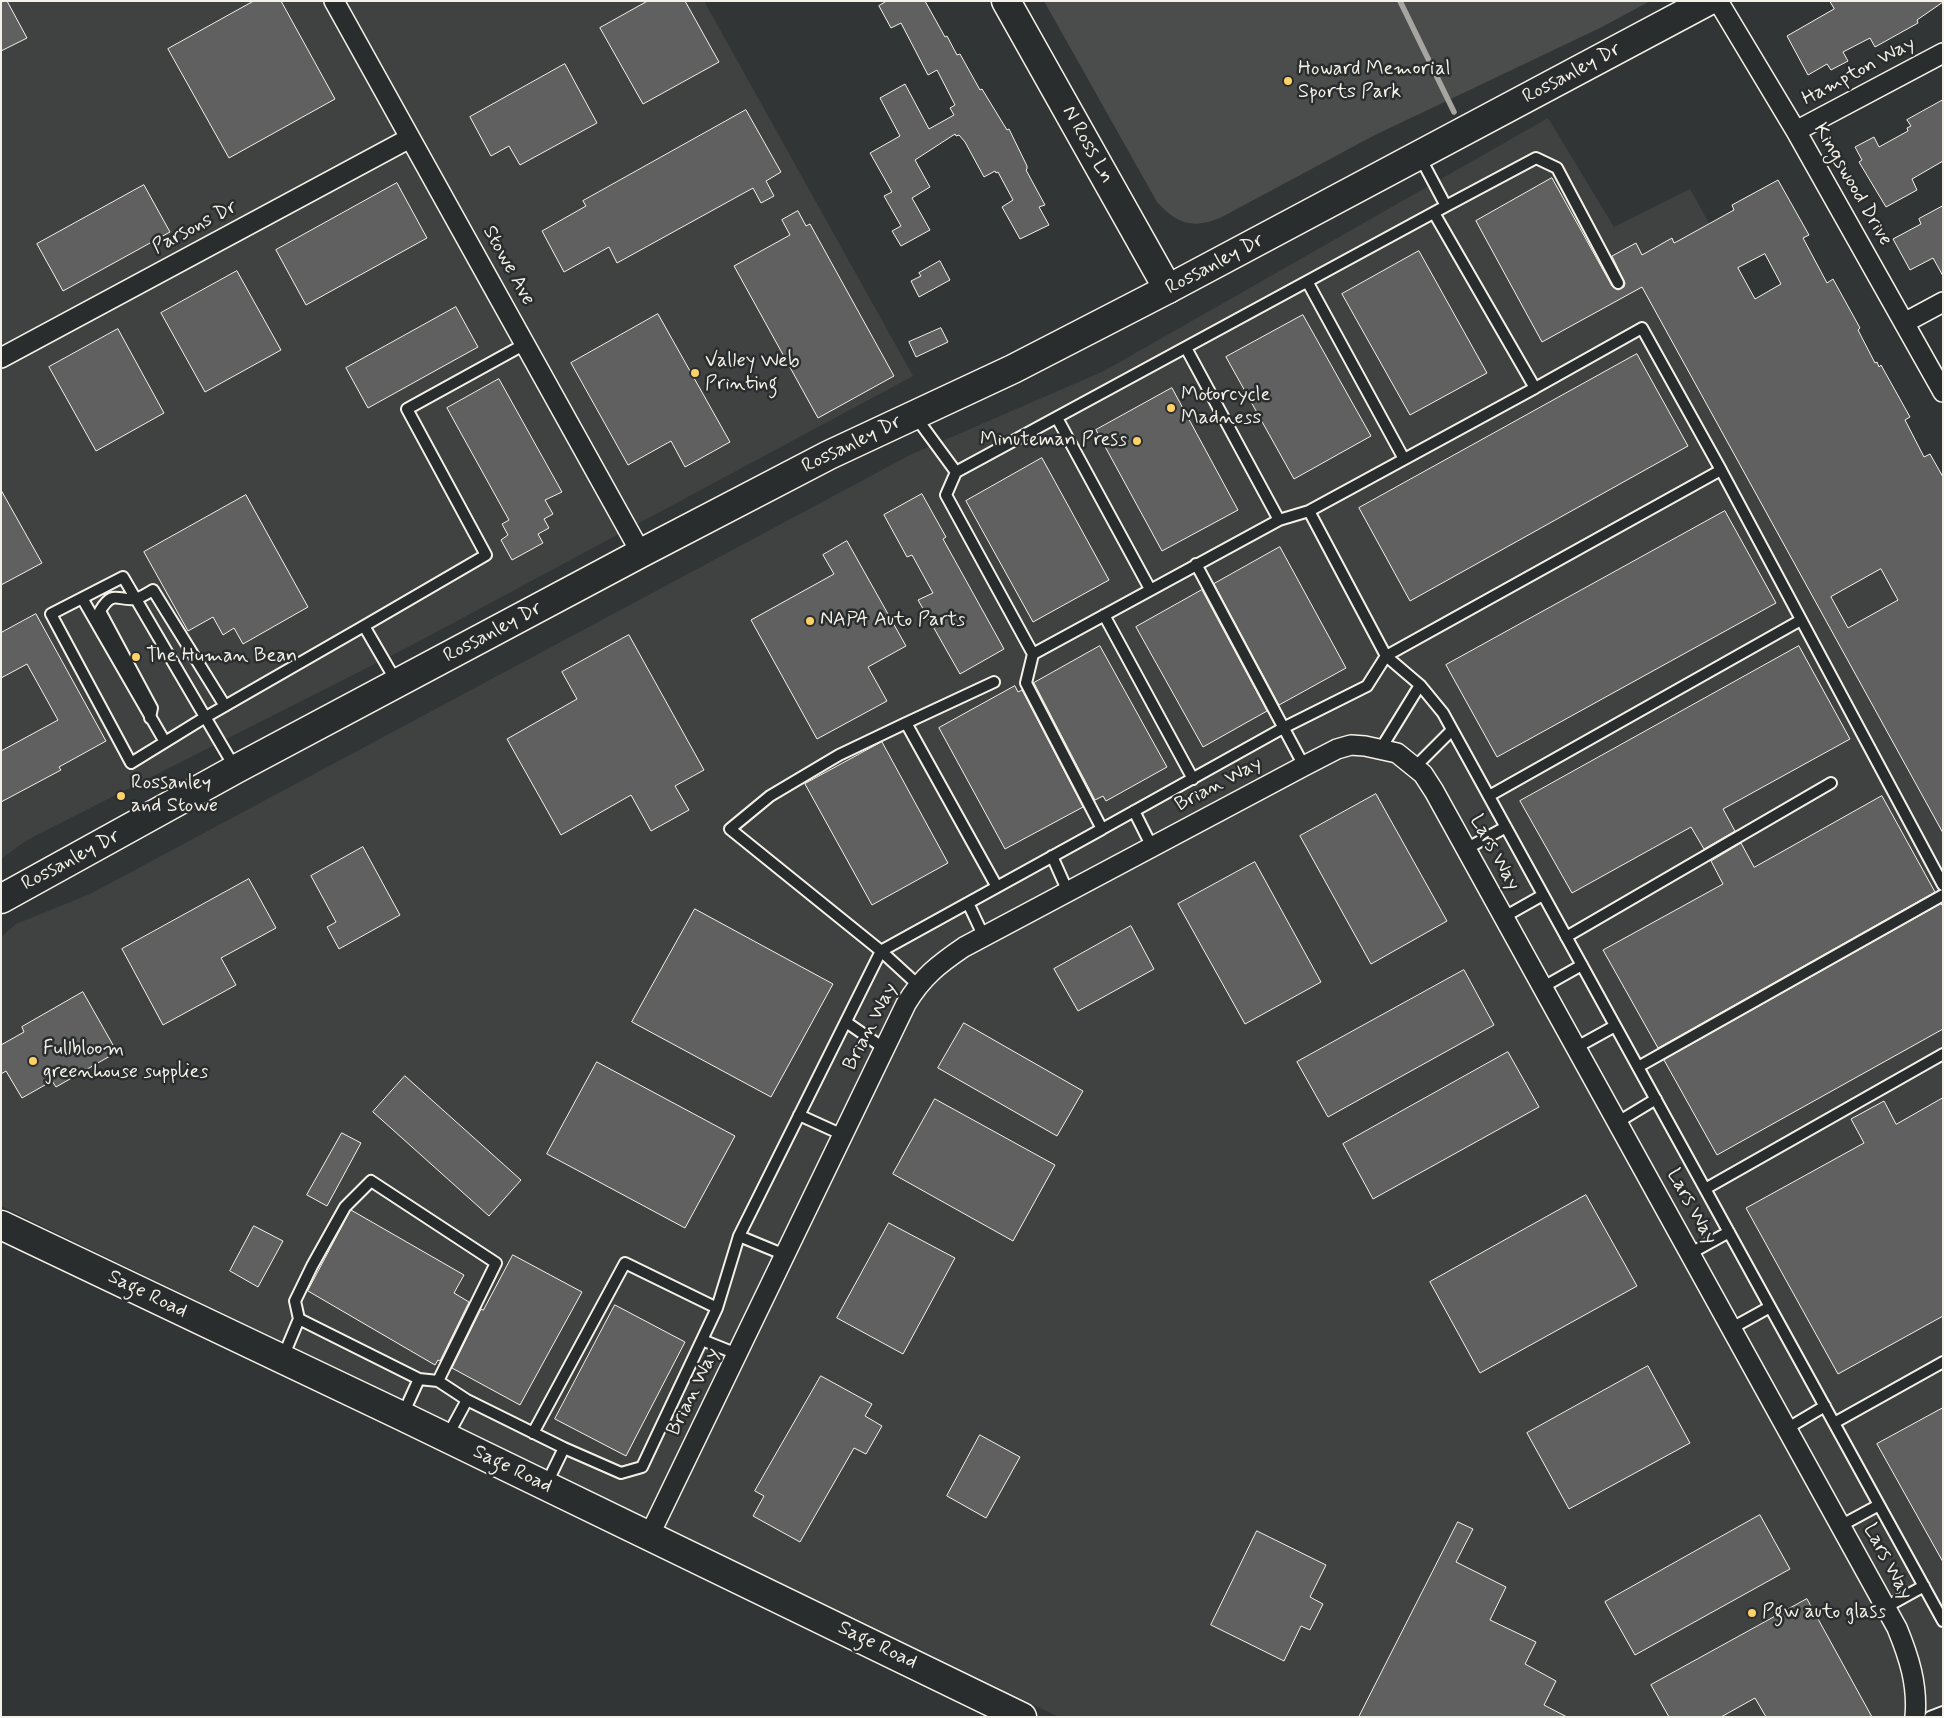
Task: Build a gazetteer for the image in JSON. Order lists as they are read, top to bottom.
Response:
{
  "streets": {
    "main road": ["Rossanley Dr", "N Ross Ln", "Sage Road"],
    "street": [
      "Hampton Way",
      "Kingswood Drive",
      "Parsons Dr",
      "Stowe Ave",
      "Brian Way",
      "Lars Way"
    ]
  },
  "crossings": [
    ["Hampton Way", "Kingswood Drive"],
    ["Rossanley Dr", "N Ross Ln"],
    ["Rossanley Dr", "Stowe Ave"],
    ["Parsons Dr", "Stowe Ave"],
    ["Brian Way", "Lars Way"],
    ["Brian Way", "Sage Road"]
  ],
  "places": [
    "Howard Memorial Sports Park",
    "Valley Web Printing",
    "Motorcycle Madness",
    "Minuteman Press",
    "NAPA Auto Parts",
    "The Human Bean",
    "Rossanley and Stowe",
    "Fullbloom greenhouse supplies",
    "Pgw auto glass"
  ]
}
